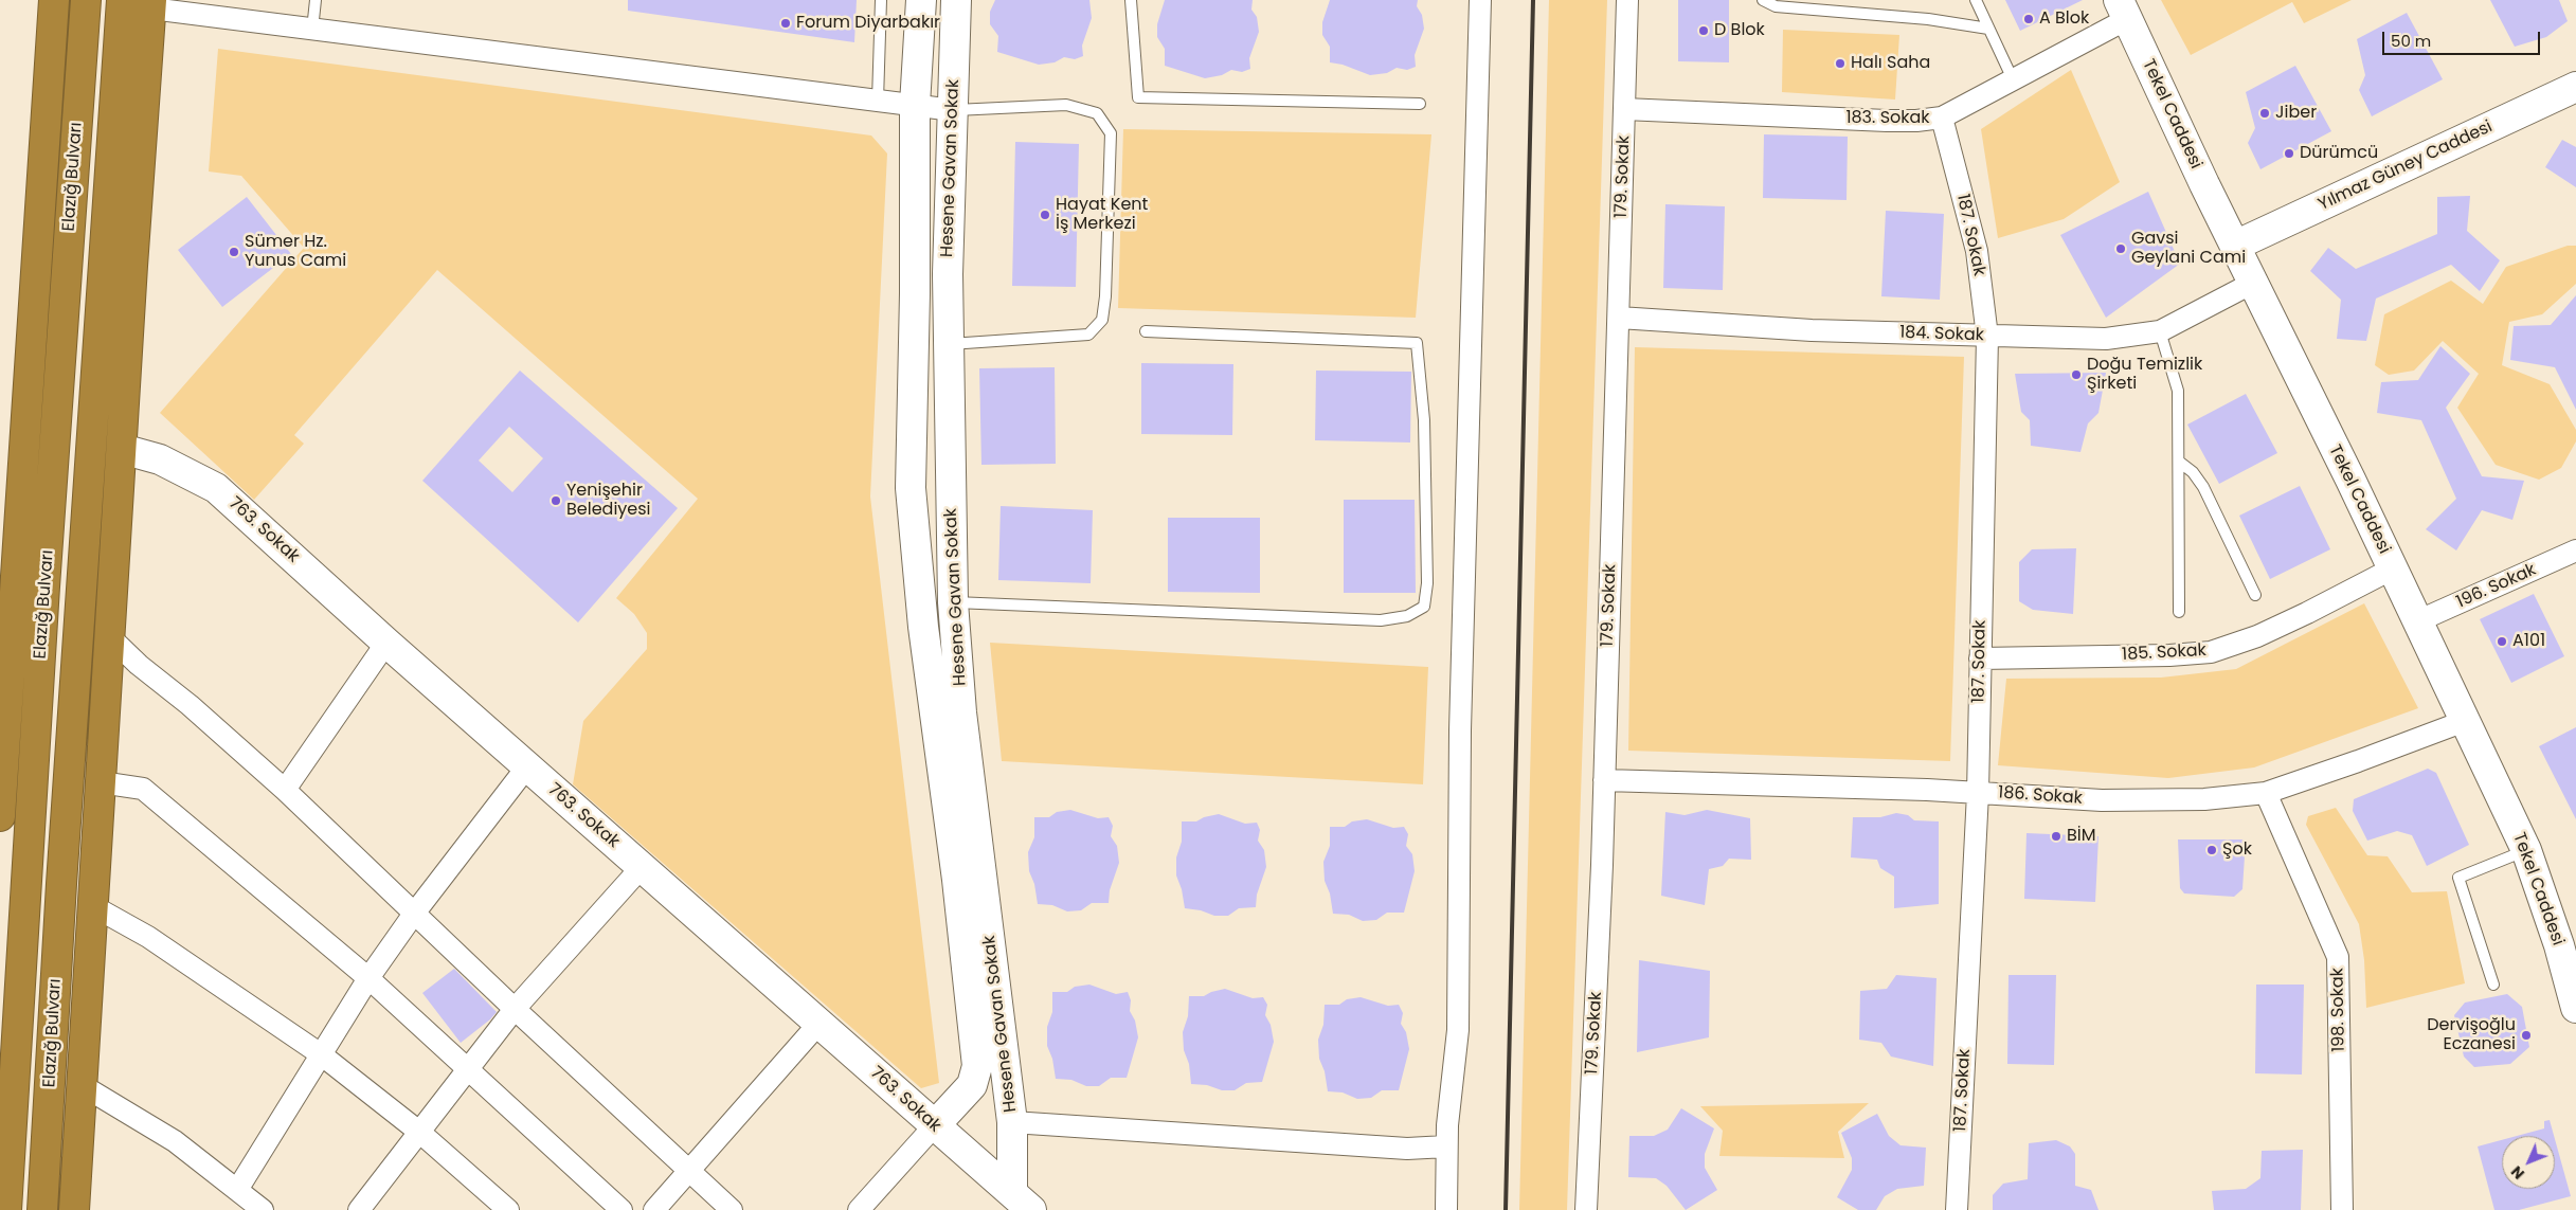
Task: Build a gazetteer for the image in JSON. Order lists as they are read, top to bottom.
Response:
{
  "streets": {
    "highway": ["Elazığ Bulvarı"],
    "street": [
      "Tekel Caddesi",
      "183. Sokak",
      "Yılmaz Güney Caddesi",
      "Hesene Gavan Sokak",
      "179. Sokak",
      "187. Sokak",
      "184. Sokak",
      "763. Sokak",
      "196. Sokak",
      "185. Sokak",
      "186. Sokak",
      "198. Sokak"
    ]
  },
  "crossings": [
    ["Tekel Caddesi", "183. Sokak"],
    ["Tekel Caddesi", "Yılmaz Güney Caddesi"],
    ["Tekel Caddesi", "184. Sokak"],
    ["Tekel Caddesi", "196. Sokak"],
    ["Tekel Caddesi", "185. Sokak"],
    ["Tekel Caddesi", "186. Sokak"],
    ["183. Sokak", "179. Sokak"],
    ["183. Sokak", "187. Sokak"],
    ["Hesene Gavan Sokak", "763. Sokak"],
    ["179. Sokak", "184. Sokak"],
    ["179. Sokak", "186. Sokak"],
    ["187. Sokak", "184. Sokak"],
    ["187. Sokak", "185. Sokak"],
    ["187. Sokak", "186. Sokak"],
    ["186. Sokak", "198. Sokak"]
  ],
  "places": [
    "A Blok",
    "Forum Diyarbakır",
    "D Blok",
    "Halı Saha",
    "Jiber",
    "Dürümcü",
    "Hayat Kent İş Merkezi",
    "Gavsi Geylani Cami",
    "Sümer Hz. Yunus Cami",
    "Doğu Temizlik Şirketi",
    "Yenişehir Belediyesi",
    "A101",
    "BİM",
    "Şok",
    "Dervişoğlu Eczanesi"
  ],
  "scale_bar": "50 m",
  "north": "bottom left"
}
